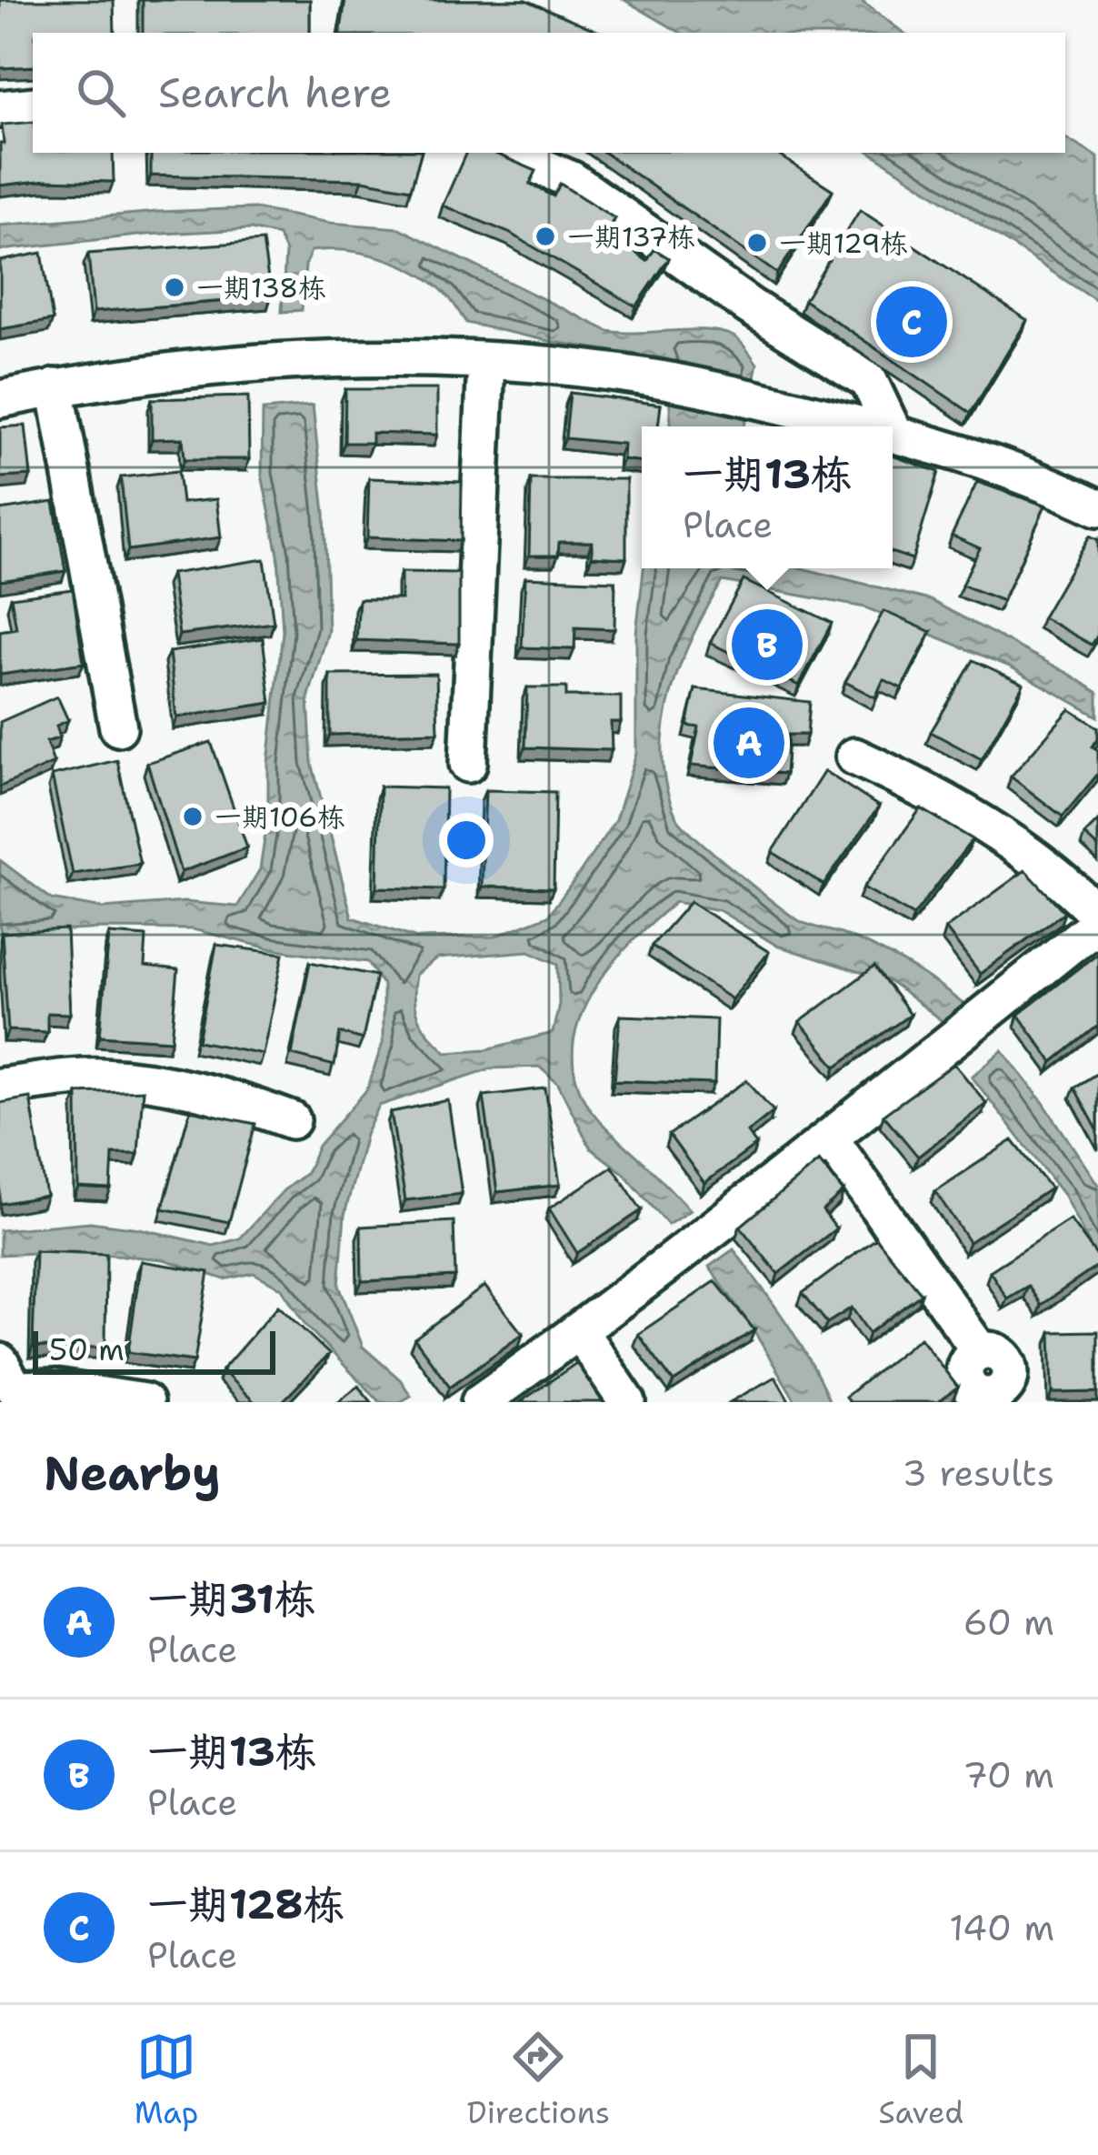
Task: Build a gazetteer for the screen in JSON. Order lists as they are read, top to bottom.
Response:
{
  "places": [
    "一期137栋",
    "一期129栋",
    "一期138栋",
    "一期106栋"
  ],
  "scale_bar": "50 m",
  "page": {
    "search": "Search here",
    "pins": ["C", "B", "A"],
    "popup": ["一期13栋", "Place"],
    "scale": "50 m",
    "heading": ["Nearby", "3 results"],
    "list": [
      {
        "mark": "A",
        "name": "一期31栋",
        "note": "Place",
        "value": "60 m"
      },
      {
        "mark": "B",
        "name": "一期13栋",
        "note": "Place",
        "value": "70 m"
      },
      {
        "mark": "C",
        "name": "一期128栋",
        "note": "Place",
        "value": "140 m"
      }
    ],
    "nav": ["Map", "Directions", "Saved"]
  }
}
